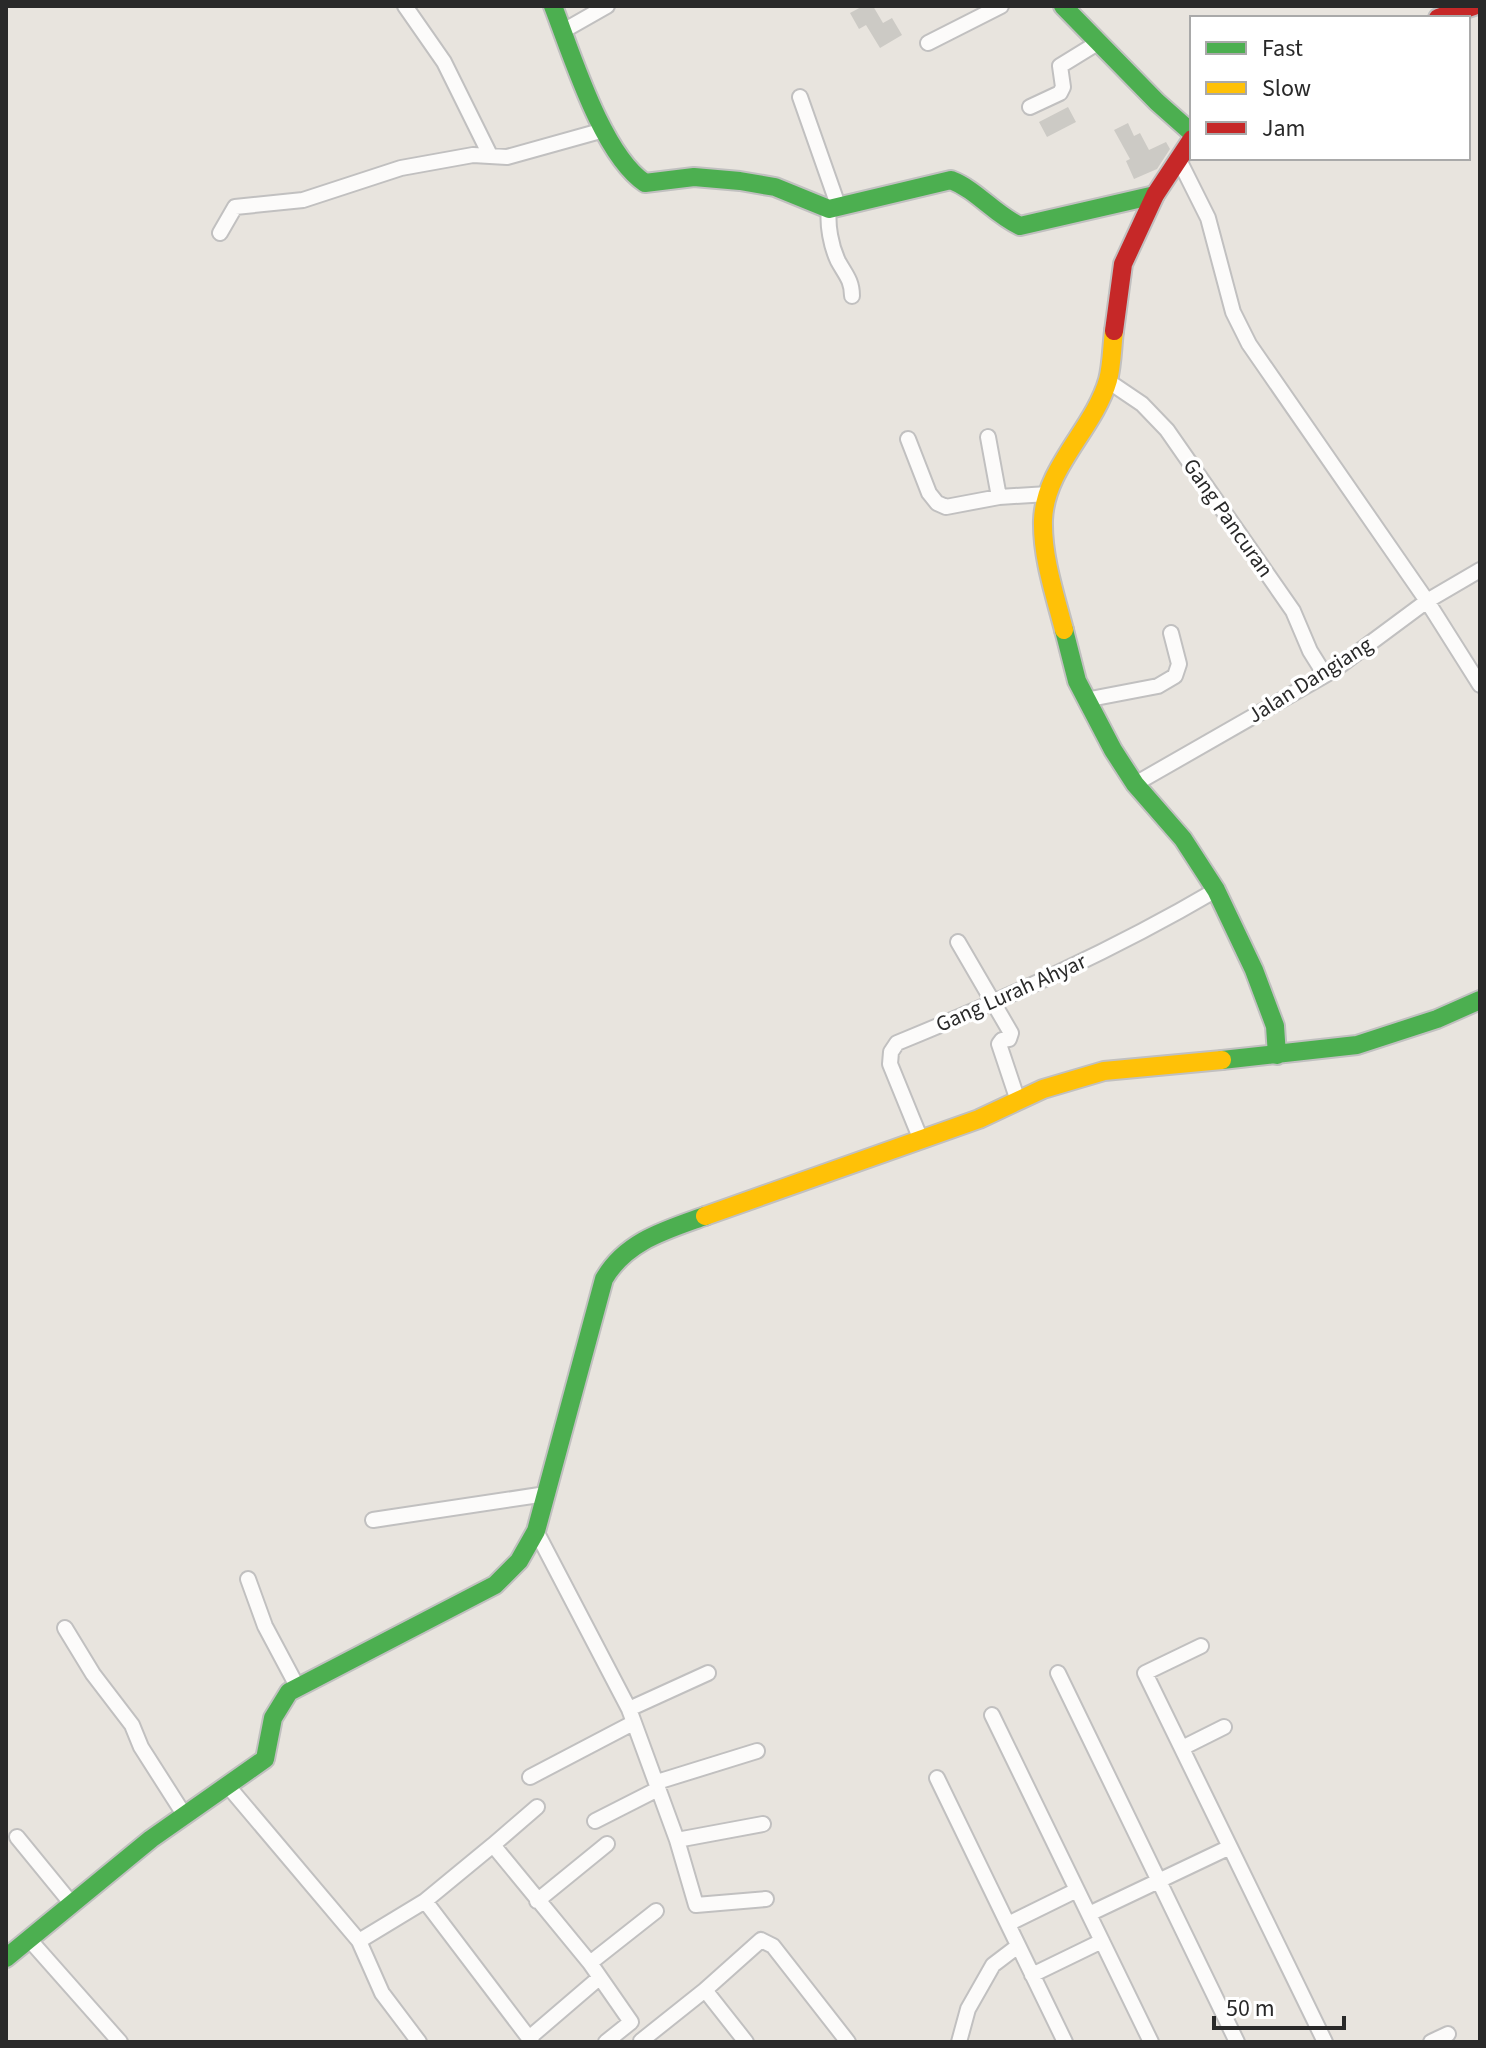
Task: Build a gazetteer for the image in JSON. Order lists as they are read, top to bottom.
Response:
{
  "streets": {
    "street": ["Gang Pancuran", "Jalan Dangiang", "Gang Lurah Ahyar"]
  },
  "crossings": [
    ["Gang Pancuran", "Jalan Dangiang"]
  ],
  "legend": ["Fast", "Slow", "Jam"],
  "scale_bar": "50 m"
}
